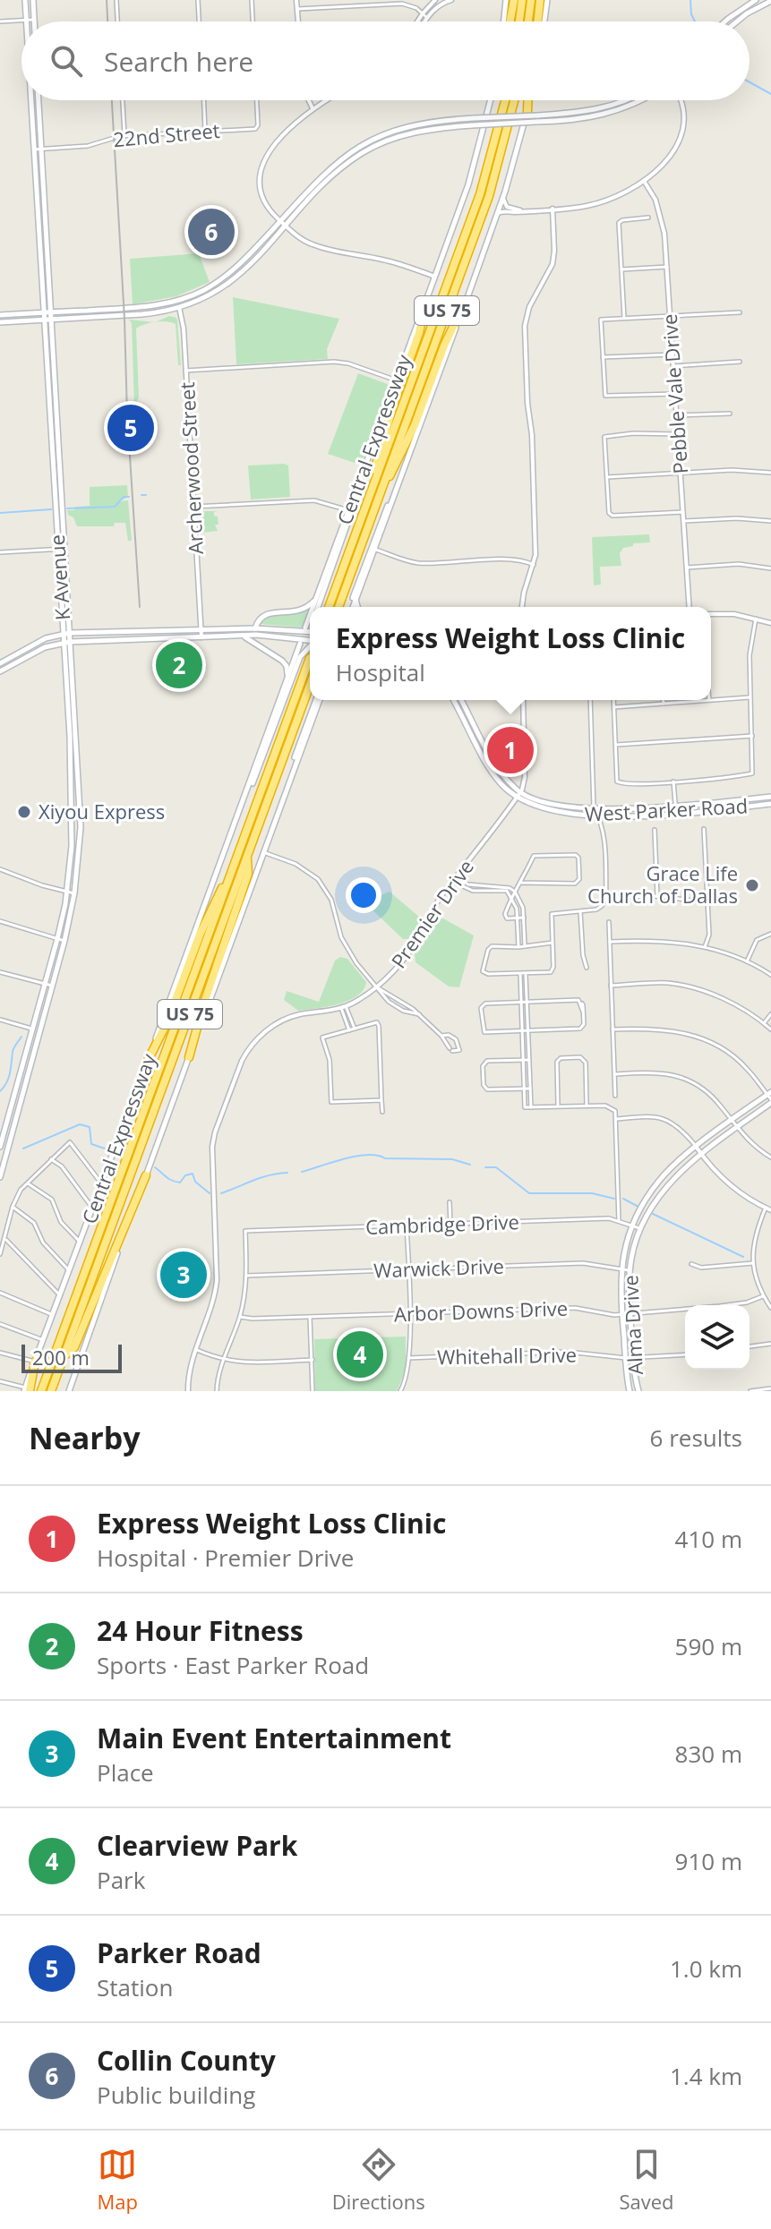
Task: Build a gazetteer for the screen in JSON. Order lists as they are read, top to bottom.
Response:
{
  "streets": {
    "highway": ["US 75", "Central Expressway"],
    "main road": ["K Avenue", "West Parker Road", "Alma Drive"],
    "street": [
      "22nd Street",
      "Pebble Vale Drive",
      "Archerwood Street",
      "Premier Drive",
      "Cambridge Drive",
      "Warwick Drive",
      "Arbor Downs Drive",
      "Whitehall Drive"
    ]
  },
  "crossings": [
    ["22nd Street", "K Avenue"],
    ["West Parker Road", "Premier Drive"],
    ["Cambridge Drive", "Warwick Drive"],
    ["Cambridge Drive", "Alma Drive"],
    ["Warwick Drive", "Alma Drive"],
    ["Arbor Downs Drive", "Alma Drive"],
    ["Alma Drive", "Whitehall Drive"]
  ],
  "places": ["Xiyou Express", "Grace Life Church of Dallas"],
  "scale_bar": "200 m",
  "page": {
    "search": "Search here",
    "pins": [
      "6",
      "5",
      "2",
      "1",
      "3",
      "4"
    ],
    "popup": ["Express Weight Loss Clinic", "Hospital"],
    "scale": "200 m",
    "heading": ["Nearby", "6 results"],
    "list": [
      {
        "mark": "1",
        "name": "Express Weight Loss Clinic",
        "note": "Hospital · Premier Drive",
        "value": "410 m"
      },
      {
        "mark": "2",
        "name": "24 Hour Fitness",
        "note": "Sports · East Parker Road",
        "value": "590 m"
      },
      {
        "mark": "3",
        "name": "Main Event Entertainment",
        "note": "Place",
        "value": "830 m"
      },
      {
        "mark": "4",
        "name": "Clearview Park",
        "note": "Park",
        "value": "910 m"
      },
      {
        "mark": "5",
        "name": "Parker Road",
        "note": "Station",
        "value": "1.0 km"
      },
      {
        "mark": "6",
        "name": "Collin County",
        "note": "Public building",
        "value": "1.4 km"
      }
    ],
    "nav": ["Map", "Directions", "Saved"]
  }
}
